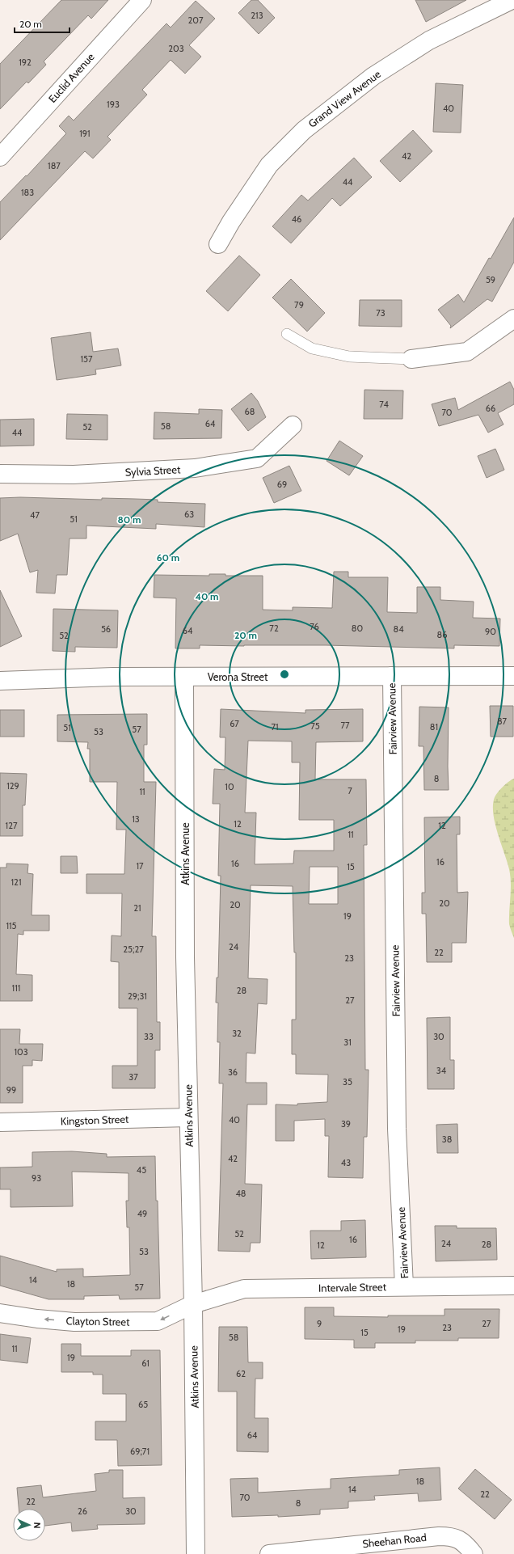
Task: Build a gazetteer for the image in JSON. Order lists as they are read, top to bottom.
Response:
{
  "streets": {
    "street": [
      "Euclid Avenue",
      "Grand View Avenue",
      "Sylvia Street",
      "Verona Street",
      "Fairview Avenue",
      "Atkins Avenue",
      "Kingston Street",
      "Intervale Street",
      "Clayton Street",
      "Sheehan Road"
    ]
  },
  "crossings": [
    ["Verona Street", "Fairview Avenue"],
    ["Verona Street", "Atkins Avenue"],
    ["Fairview Avenue", "Intervale Street"],
    ["Atkins Avenue", "Kingston Street"],
    ["Atkins Avenue", "Intervale Street"],
    ["Atkins Avenue", "Clayton Street"],
    ["Intervale Street", "Clayton Street"]
  ],
  "one_way": ["Clayton Street"],
  "house_numbers": [
    "213",
    "207",
    "203",
    "192",
    "193",
    "40",
    "191",
    "42",
    "187",
    "44",
    "183",
    "46",
    "59",
    "79",
    "73",
    "157",
    "74",
    "66",
    "68",
    "70",
    "64",
    "58",
    "52",
    "44",
    "69",
    "63",
    "47",
    "51",
    "76",
    "72",
    "80",
    "56",
    "84",
    "64",
    "90",
    "86",
    "52",
    "87",
    "67",
    "77",
    "75",
    "71",
    "81",
    "51",
    "57",
    "53",
    "8",
    "129",
    "10",
    "7",
    "11",
    "13",
    "12",
    "127",
    "12",
    "11",
    "16",
    "16",
    "17",
    "15",
    "121",
    "20",
    "20",
    "21",
    "19",
    "115",
    "24",
    "25;27",
    "22",
    "23",
    "111",
    "28",
    "29;31",
    "27",
    "32",
    "33",
    "30",
    "31",
    "103",
    "34",
    "36",
    "37",
    "35",
    "99",
    "40",
    "39",
    "38",
    "42",
    "43",
    "45",
    "93",
    "48",
    "49",
    "52",
    "16",
    "24",
    "28",
    "12",
    "53",
    "14",
    "18",
    "57",
    "9",
    "27",
    "23",
    "19",
    "15",
    "58",
    "11",
    "19",
    "61",
    "62",
    "65",
    "64",
    "69;71",
    "18",
    "14",
    "22",
    "70",
    "22",
    "8",
    "26",
    "30"
  ],
  "scale_bar": "20 m",
  "north": "right",
  "rings": [
    "80 m",
    "60 m",
    "40 m",
    "20 m"
  ]
}
